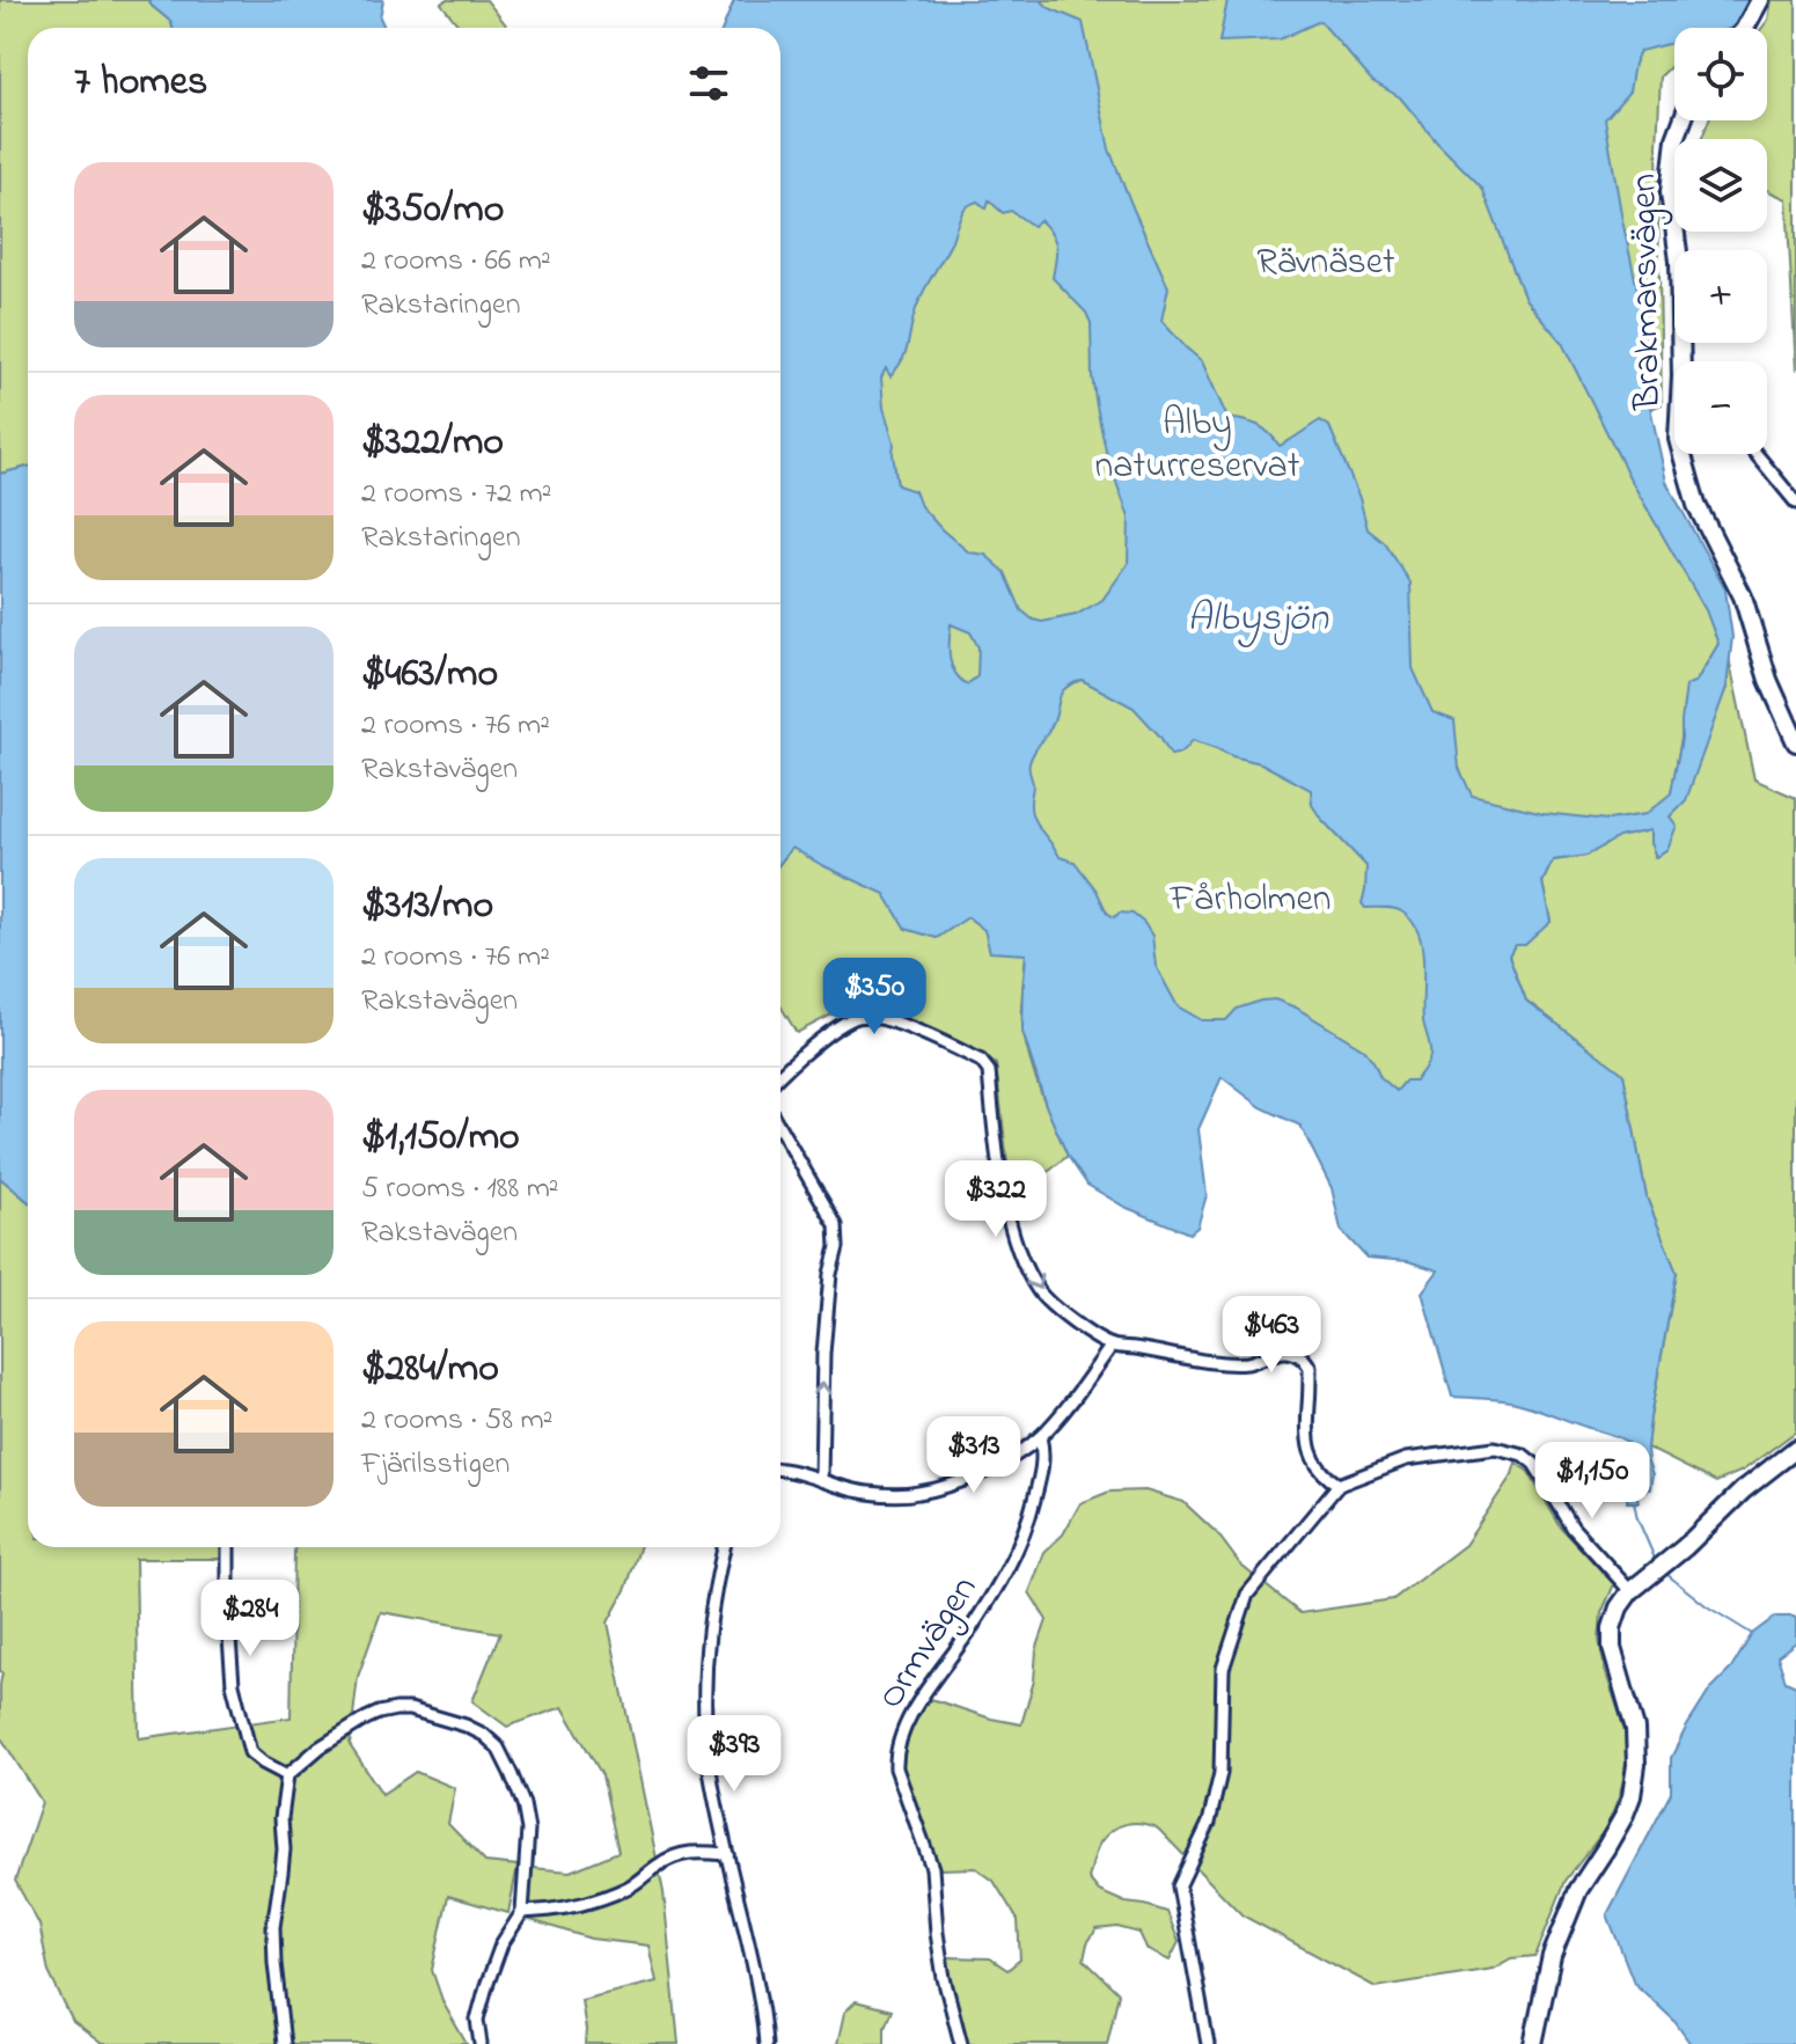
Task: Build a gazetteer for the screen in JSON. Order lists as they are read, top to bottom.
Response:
{
  "streets": {
    "street": ["Brakmarsvägen", "Ormvägen"]
  },
  "water": ["Albysjön"],
  "parks": ["Rävnäset", "Alby naturreservat", "Fårholmen"],
  "page": {
    "map_buttons": ["+", "−"],
    "heading": "7 homes",
    "list": [
      {
        "name": "$350/mo",
        "note": "2 rooms · 66 m² · Rakstaringen"
      },
      {
        "name": "$322/mo",
        "note": "2 rooms · 72 m² · Rakstaringen"
      },
      {
        "name": "$463/mo",
        "note": "2 rooms · 76 m² · Rakstavägen"
      },
      {
        "name": "$313/mo",
        "note": "2 rooms · 76 m² · Rakstavägen"
      },
      {
        "name": "$1,150/mo",
        "note": "5 rooms · 188 m² · Rakstavägen"
      },
      {
        "name": "$284/mo",
        "note": "2 rooms · 58 m² · Fjärilsstigen"
      }
    ],
    "price": [
      "$350",
      "$322",
      "$463",
      "$313",
      "$1,150",
      "$284",
      "$393"
    ]
  }
}
